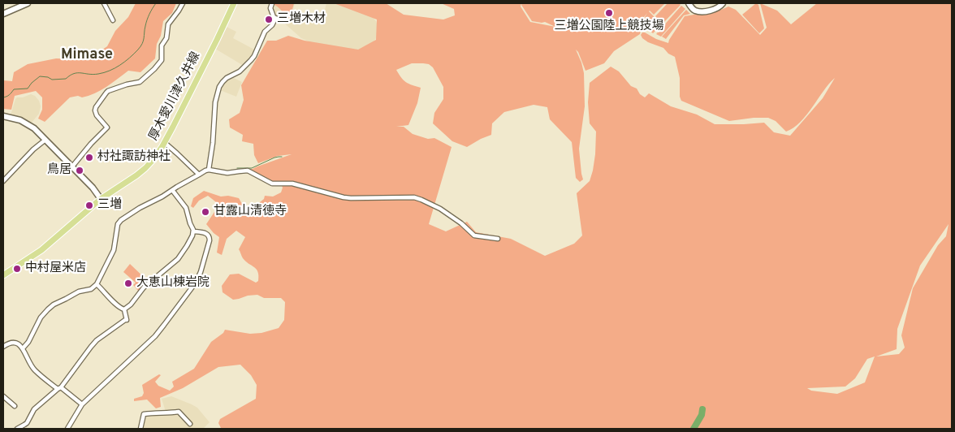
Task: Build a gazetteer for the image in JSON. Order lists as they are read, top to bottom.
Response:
{
  "streets": {
    "main road": ["厚木愛川津久井線"]
  },
  "districts": ["Mimase"],
  "places": [
    "三増公園陸上競技場",
    "三増木材",
    "村社諏訪神社",
    "鳥居",
    "三増",
    "甘露山清徳寺",
    "中村屋米店",
    "大恵山棟岩院"
  ]
}
